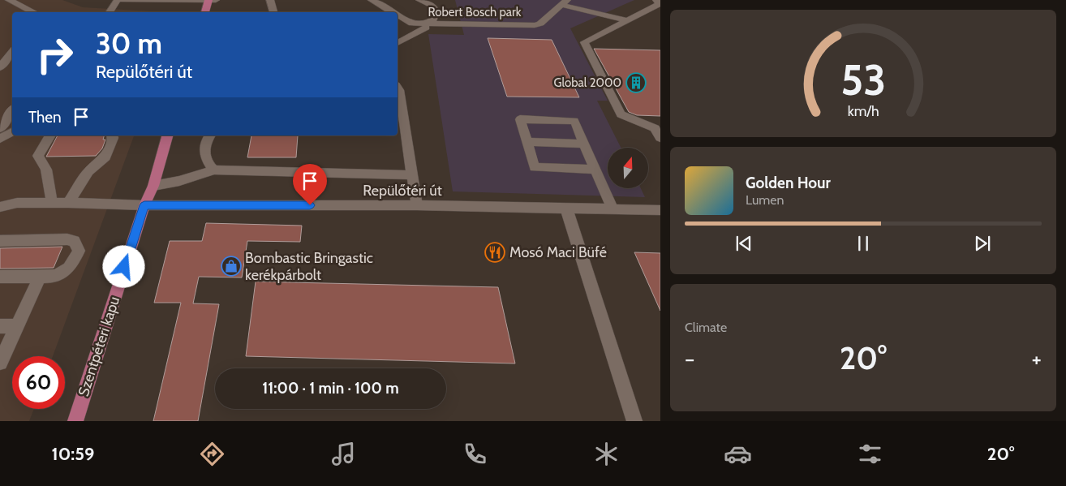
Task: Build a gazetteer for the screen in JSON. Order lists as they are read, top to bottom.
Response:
{
  "streets": {
    "main road": ["Szentpéteri kapu"],
    "street": ["Robert Bosch park", "Repülőtéri út"]
  },
  "crossings": [
    ["Repülőtéri út", "Szentpéteri kapu"]
  ],
  "places": {
    "building": ["Global 2000"],
    "restaurant": ["Mosó Maci Büfé"],
    "shop": ["Bombastic Bringastic kerékpárbolt"]
  },
  "north": "top",
  "page": {
    "turn": ["30 m", "Repülőtéri út"],
    "then": "Then",
    "song": ["Golden Hour", "Lumen"],
    "tile": "Climate",
    "heat": ["−", "20°", "+"],
    "limit": "60",
    "trip": "11:00 · 1 min · 100 m",
    "tabs": ["10:59", "20°"],
    "gauge": ["53", "km/h"]
  }
}
